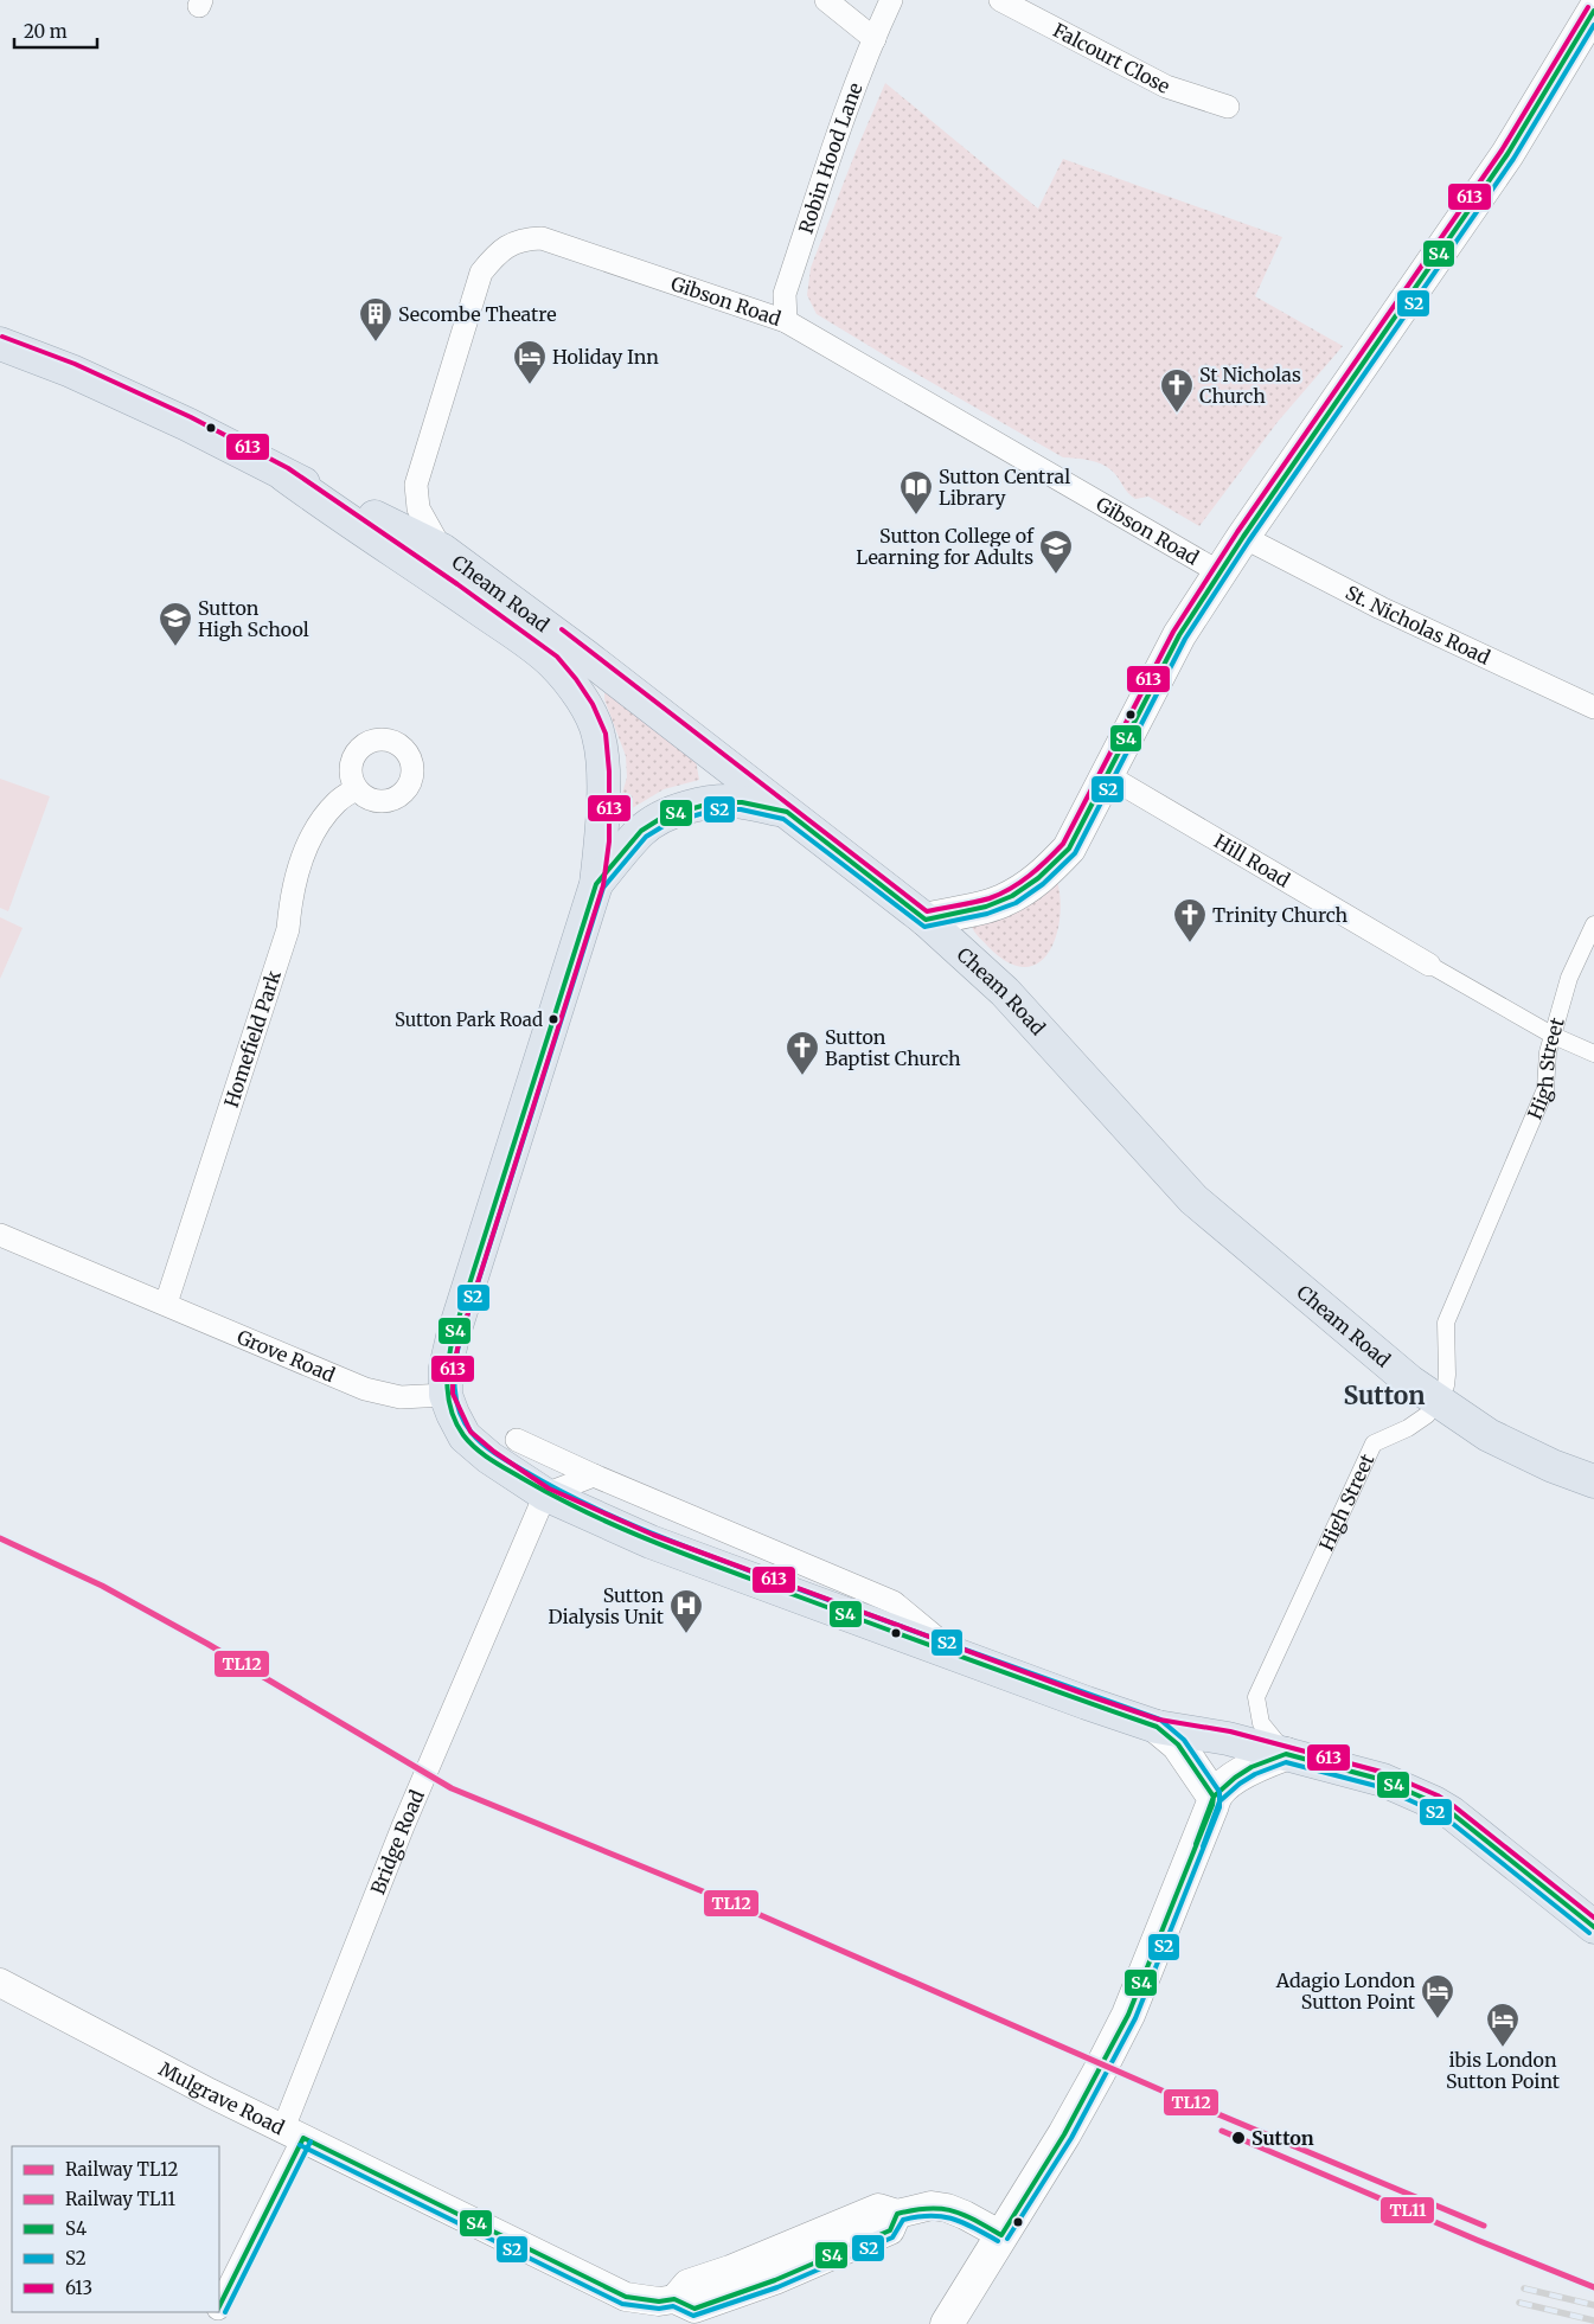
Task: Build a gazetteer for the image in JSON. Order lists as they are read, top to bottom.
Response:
{
  "streets": {
    "highway": ["Cheam Road"],
    "street": [
      "Falcourt Close",
      "Robin Hood Lane",
      "Gibson Road",
      "St. Nicholas Road",
      "Hill Road",
      "Homefield Park",
      "High Street",
      "Grove Road",
      "Bridge Road",
      "Mulgrave Road"
    ]
  },
  "crossings": [
    ["Robin Hood Lane", "Gibson Road"],
    ["Gibson Road", "Cheam Road"],
    ["Cheam Road", "High Street"],
    ["Hill Road", "High Street"],
    ["Homefield Park", "Grove Road"],
    ["Bridge Road", "Mulgrave Road"]
  ],
  "districts": ["Sutton"],
  "places": {
    "building": ["Secombe Theatre"],
    "hotel": ["Holiday Inn", "Adagio London Sutton Point", "ibis London Sutton Point"],
    "church": ["St Nicholas Church", "Trinity Church", "Sutton Baptist Church"],
    "library": ["Sutton Central Library"],
    "school or university": ["Sutton College of Learning for Adults", "Sutton High School"],
    "other": ["Sutton Park Road", "Sutton"],
    "hospital": ["Sutton Dialysis Unit"]
  },
  "lines": [
    "transit line 613",
    "transit line S4",
    "transit line S2",
    "rail line TL12",
    "rail line TL11"
  ],
  "legend": [
    "Railway TL12",
    "Railway TL11",
    "S4",
    "S2",
    "613"
  ],
  "scale_bar": "20 m"
}
